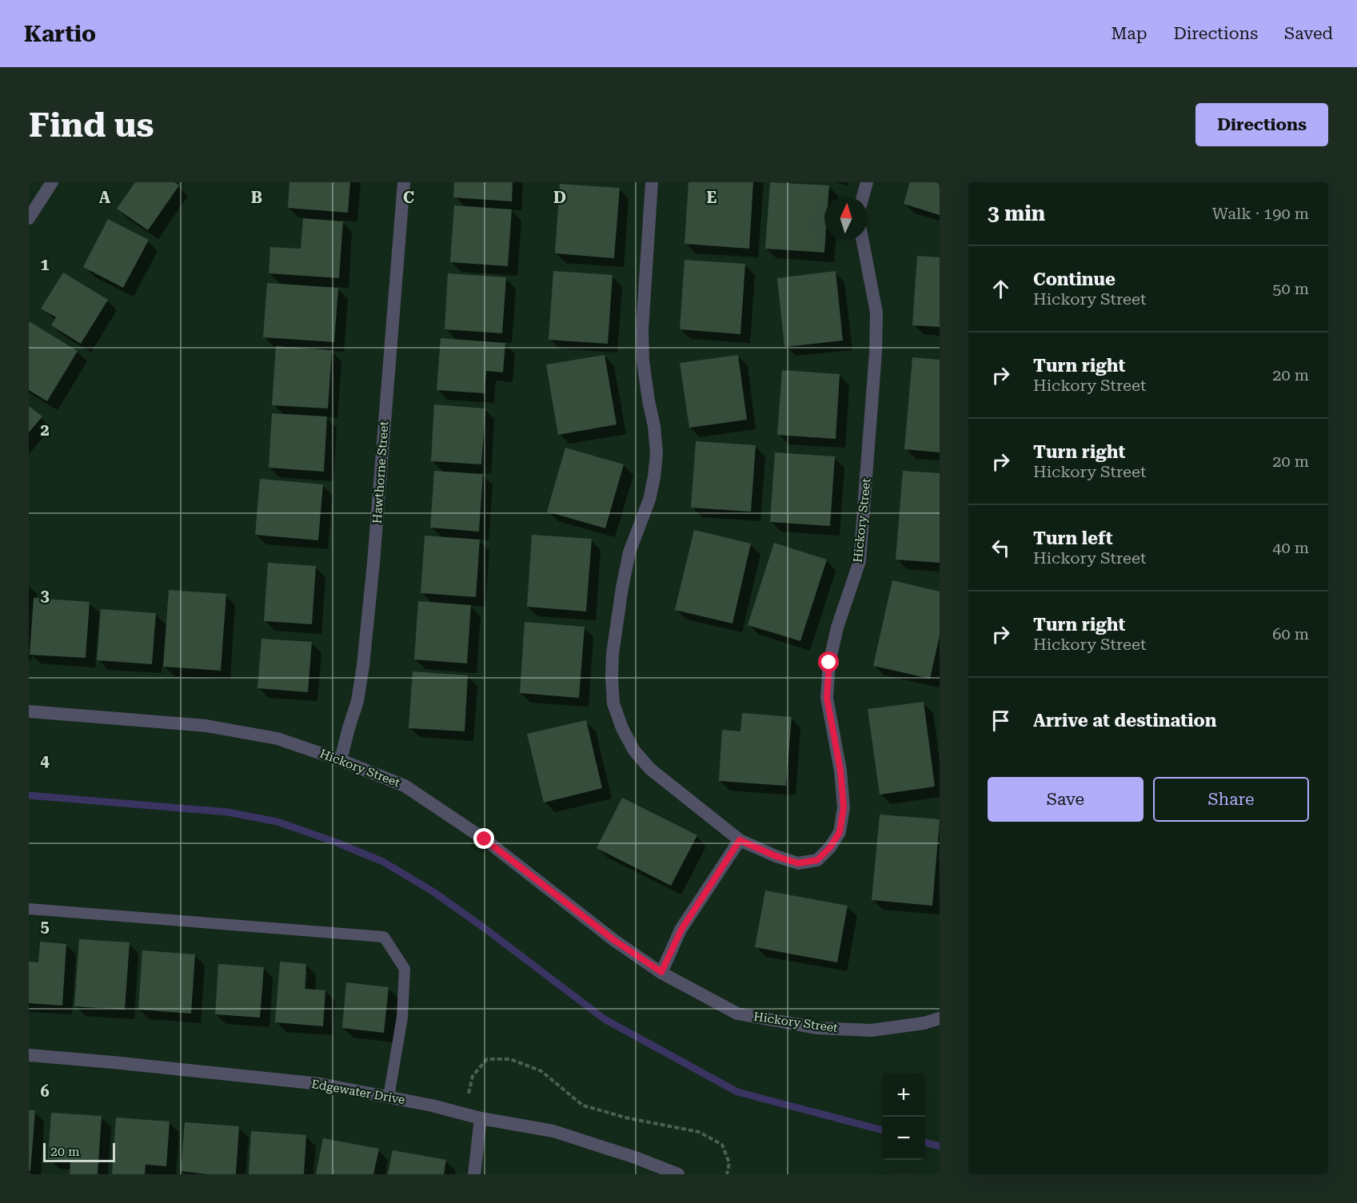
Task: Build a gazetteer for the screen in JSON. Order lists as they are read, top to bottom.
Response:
{
  "streets": {
    "street": ["Hawthorne Street", "Hickory Street", "Edgewater Drive"]
  },
  "crossings": [
    ["Hawthorne Street", "Hickory Street"]
  ],
  "scale_bar": "20 m",
  "north": "top",
  "page": {
    "header": "Kartio",
    "nav": ["Map", "Directions", "Saved"],
    "buttons": [
      "Directions",
      ["Save", "Share"]
    ],
    "title": "Find us",
    "heading": ["3 min", "Walk · 190 m"],
    "list": [
      ["Continue", "Hickory Street", "50 m"],
      ["Turn right", "Hickory Street", "20 m"],
      ["Turn right", "Hickory Street", "20 m"],
      ["Turn left", "Hickory Street", "40 m"],
      ["Turn right", "Hickory Street", "60 m"],
      "Arrive at destination"
    ],
    "map_buttons": ["+", "−"],
    "scale": "20 m"
  },
  "grid": {
    "columns": [
      "A",
      "B",
      "C",
      "D",
      "E"
    ],
    "rows": [
      "1",
      "2",
      "3",
      "4",
      "5",
      "6"
    ]
  }
}
